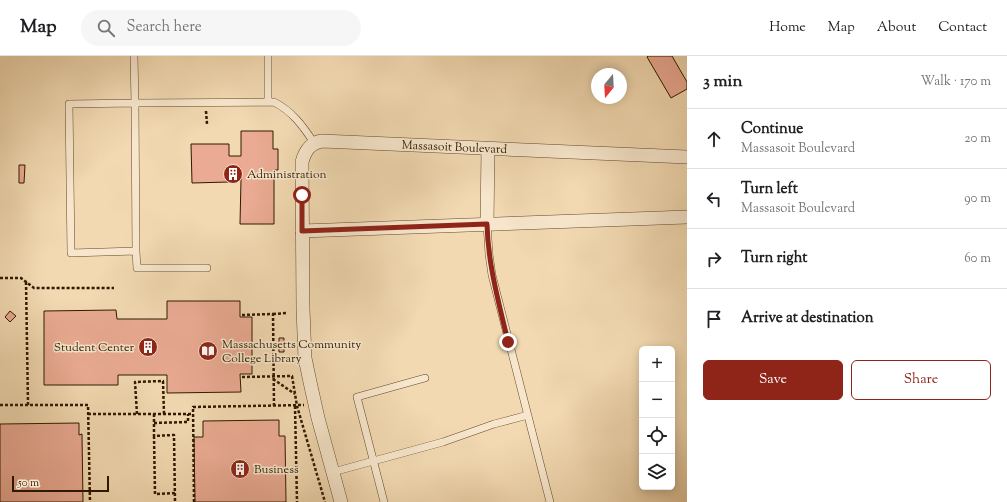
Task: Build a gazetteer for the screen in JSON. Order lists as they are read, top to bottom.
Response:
{
  "streets": {
    "street": ["Massasoit Boulevard"]
  },
  "places": {
    "building": ["Administration", "Student Center", "Business"],
    "library": ["Massachusetts Community College Library"]
  },
  "scale_bar": "50 m",
  "north": "bottom",
  "page": {
    "header": "Map",
    "search": "Search here",
    "nav": [
      "Home",
      "Map",
      "About",
      "Contact"
    ],
    "heading": ["3 min", "Walk · 170 m"],
    "list": [
      ["Continue", "Massasoit Boulevard", "20 m"],
      ["Turn left", "Massasoit Boulevard", "90 m"],
      ["Turn right", "60 m"],
      "Arrive at destination"
    ],
    "map_buttons": ["+", "−"],
    "buttons": ["Save", "Share"],
    "scale": "50 m"
  }
}
